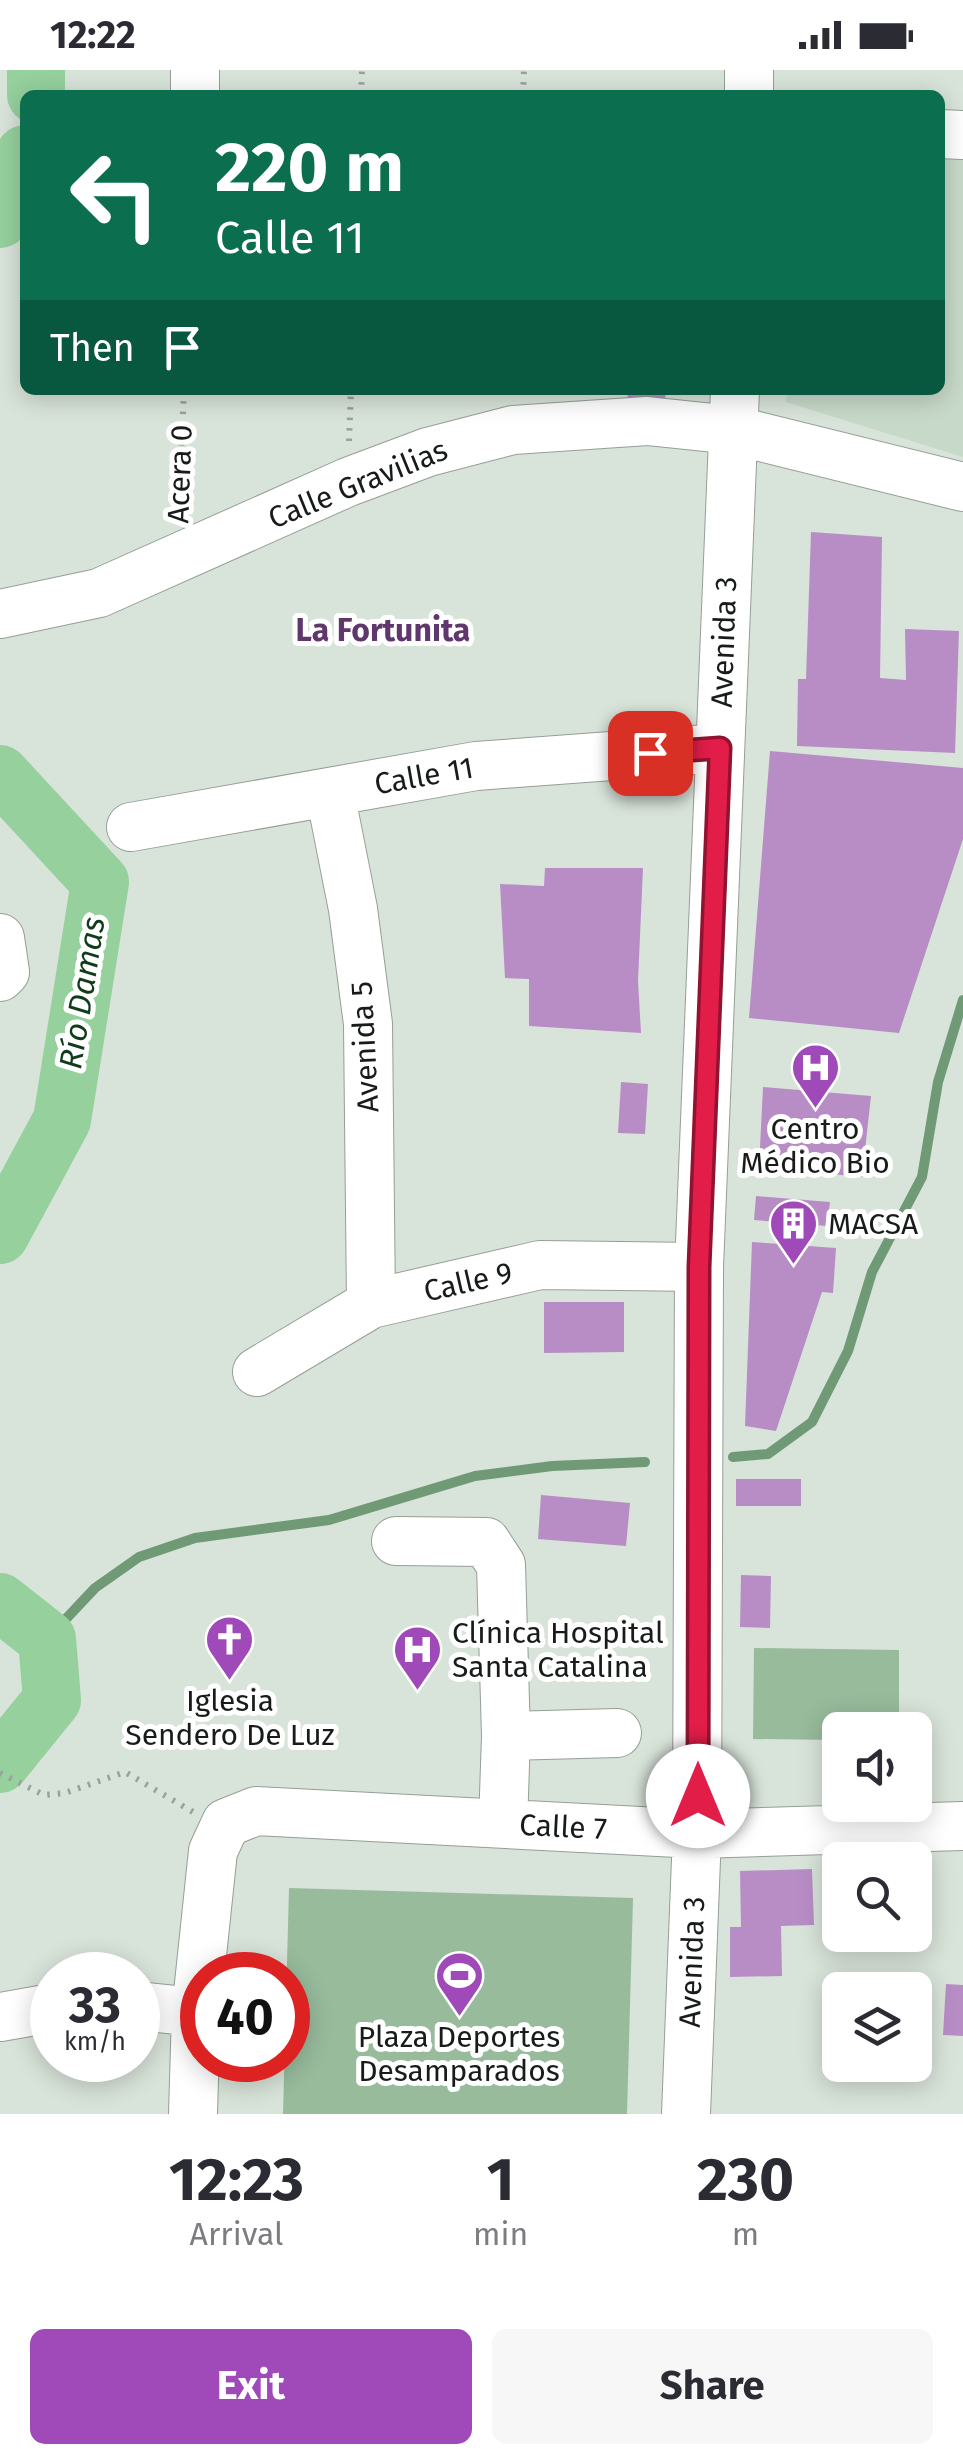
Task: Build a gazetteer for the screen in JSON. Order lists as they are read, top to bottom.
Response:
{
  "streets": {
    "street": [
      "Calle Gravilias",
      "Avenida 3",
      "Calle 11",
      "Avenida 5",
      "Calle 9",
      "Calle 7"
    ],
    "path": ["Acera 0"]
  },
  "crossings": [
    ["Acera 0", "Calle Gravilias"],
    ["Calle Gravilias", "Avenida 3"],
    ["Avenida 3", "Calle 11"],
    ["Avenida 3", "Calle 9"],
    ["Avenida 3", "Calle 7"],
    ["Calle 11", "Avenida 5"],
    ["Avenida 5", "Calle 9"]
  ],
  "districts": ["La Fortunita"],
  "water": ["Río Damas"],
  "places": {
    "hospital": ["Centro Médico Bio", "Clínica Hospital Santa Catalina"],
    "building": ["MACSA"],
    "church": ["Iglesia Sendero De Luz"],
    "sports": ["Plaza Deportes Desamparados"]
  },
  "page": {
    "status": "12:22",
    "turn": ["220 m", "Calle 11"],
    "then": "Then",
    "speed": "33 km/h",
    "limit": "40",
    "eta": [
      "12:23",
      "Arrival",
      "1",
      "min",
      "230",
      "m"
    ],
    "buttons": ["Exit", "Share"]
  }
}
